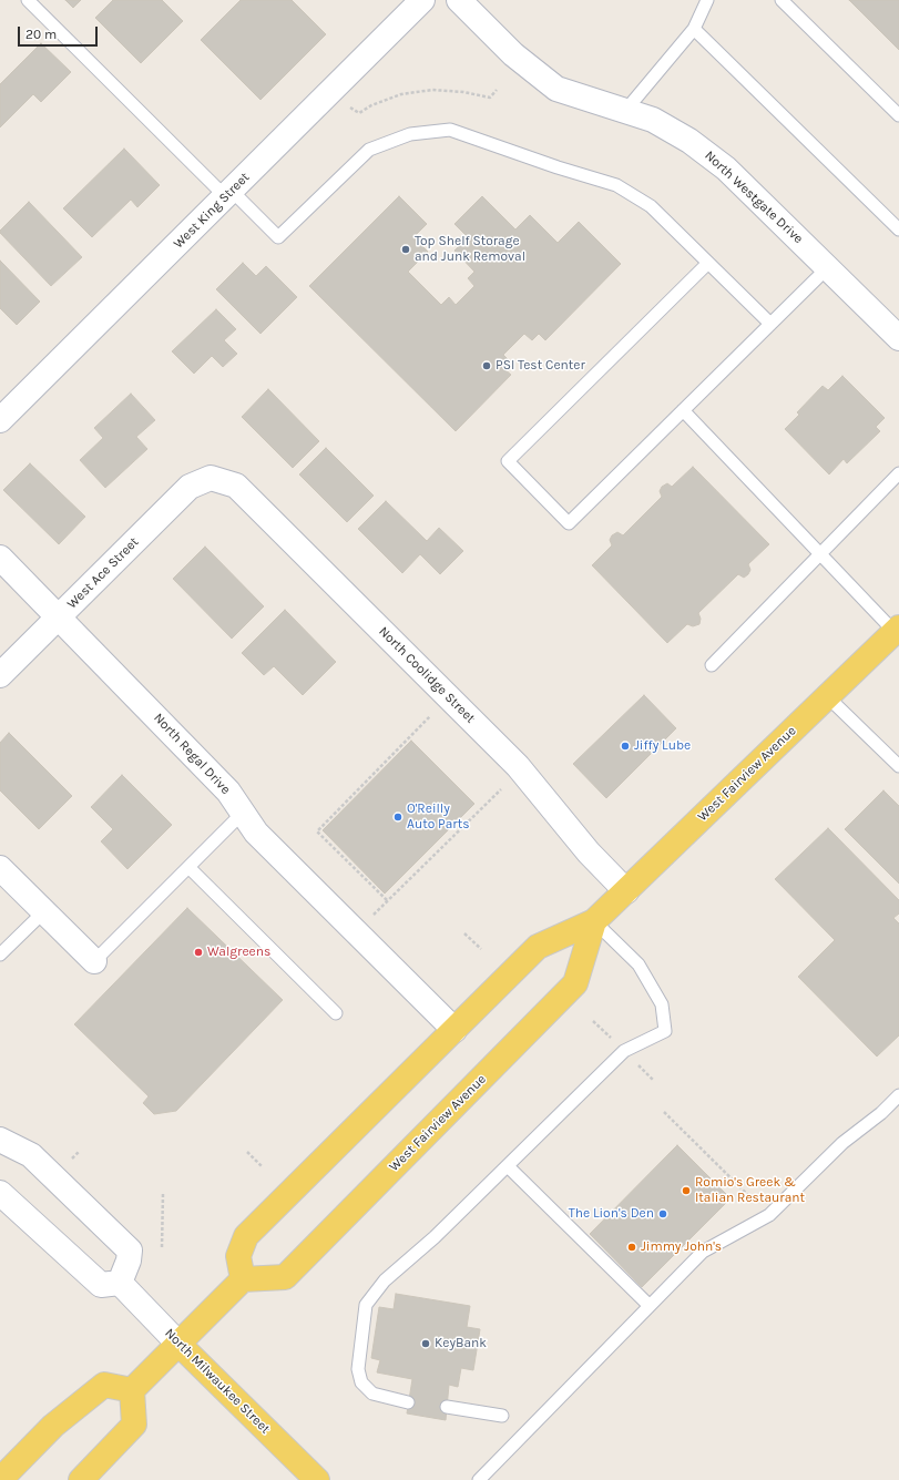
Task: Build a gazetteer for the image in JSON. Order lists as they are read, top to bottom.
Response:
{
  "streets": {
    "main road": ["West Fairview Avenue", "North Milwaukee Street"],
    "street": [
      "North Westgate Drive",
      "West King Street",
      "West Ace Street",
      "North Coolidge Street",
      "North Regal Drive"
    ]
  },
  "crossings": [
    ["West Ace Street", "North Coolidge Street"],
    ["West Ace Street", "North Regal Drive"],
    ["North Coolidge Street", "West Fairview Avenue"],
    ["North Regal Drive", "West Fairview Avenue"]
  ],
  "places": [
    "Top Shelf Storage and Junk Removal",
    "PSI Test Center",
    "Jiffy Lube",
    "O'Reilly Auto Parts",
    "Walgreens",
    "Romio's Greek & Italian Restaurant",
    "The Lion's Den",
    "Jimmy John's",
    "KeyBank"
  ],
  "scale_bar": "20 m"
}
